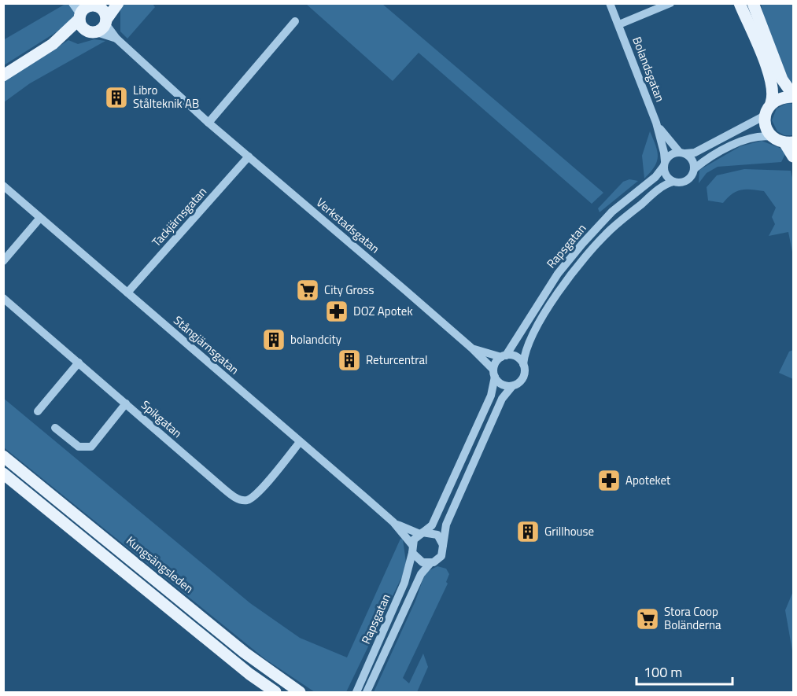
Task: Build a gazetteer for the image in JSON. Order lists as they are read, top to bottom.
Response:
{
  "streets": {
    "main road": ["Kungsängsleden"],
    "street": [
      "Bolandsgatan",
      "Tackjärnsgatan",
      "Verkstadsgatan",
      "Rapsgatan",
      "Stångjärnsgatan",
      "Spikgatan"
    ]
  },
  "crossings": [
    ["Bolandsgatan", "Rapsgatan"],
    ["Tackjärnsgatan", "Verkstadsgatan"],
    ["Tackjärnsgatan", "Stångjärnsgatan"],
    ["Verkstadsgatan", "Rapsgatan"],
    ["Rapsgatan", "Stångjärnsgatan"],
    ["Stångjärnsgatan", "Spikgatan"]
  ],
  "places": {
    "building": [
      "Libro Stålteknik AB",
      "bolandcity",
      "Returcentral",
      "Grillhouse"
    ],
    "supermarket": ["City Gross", "Stora Coop Boländerna"],
    "pharmacy": ["DOZ Apotek", "Apoteket"]
  },
  "scale_bar": "100 m"
}
